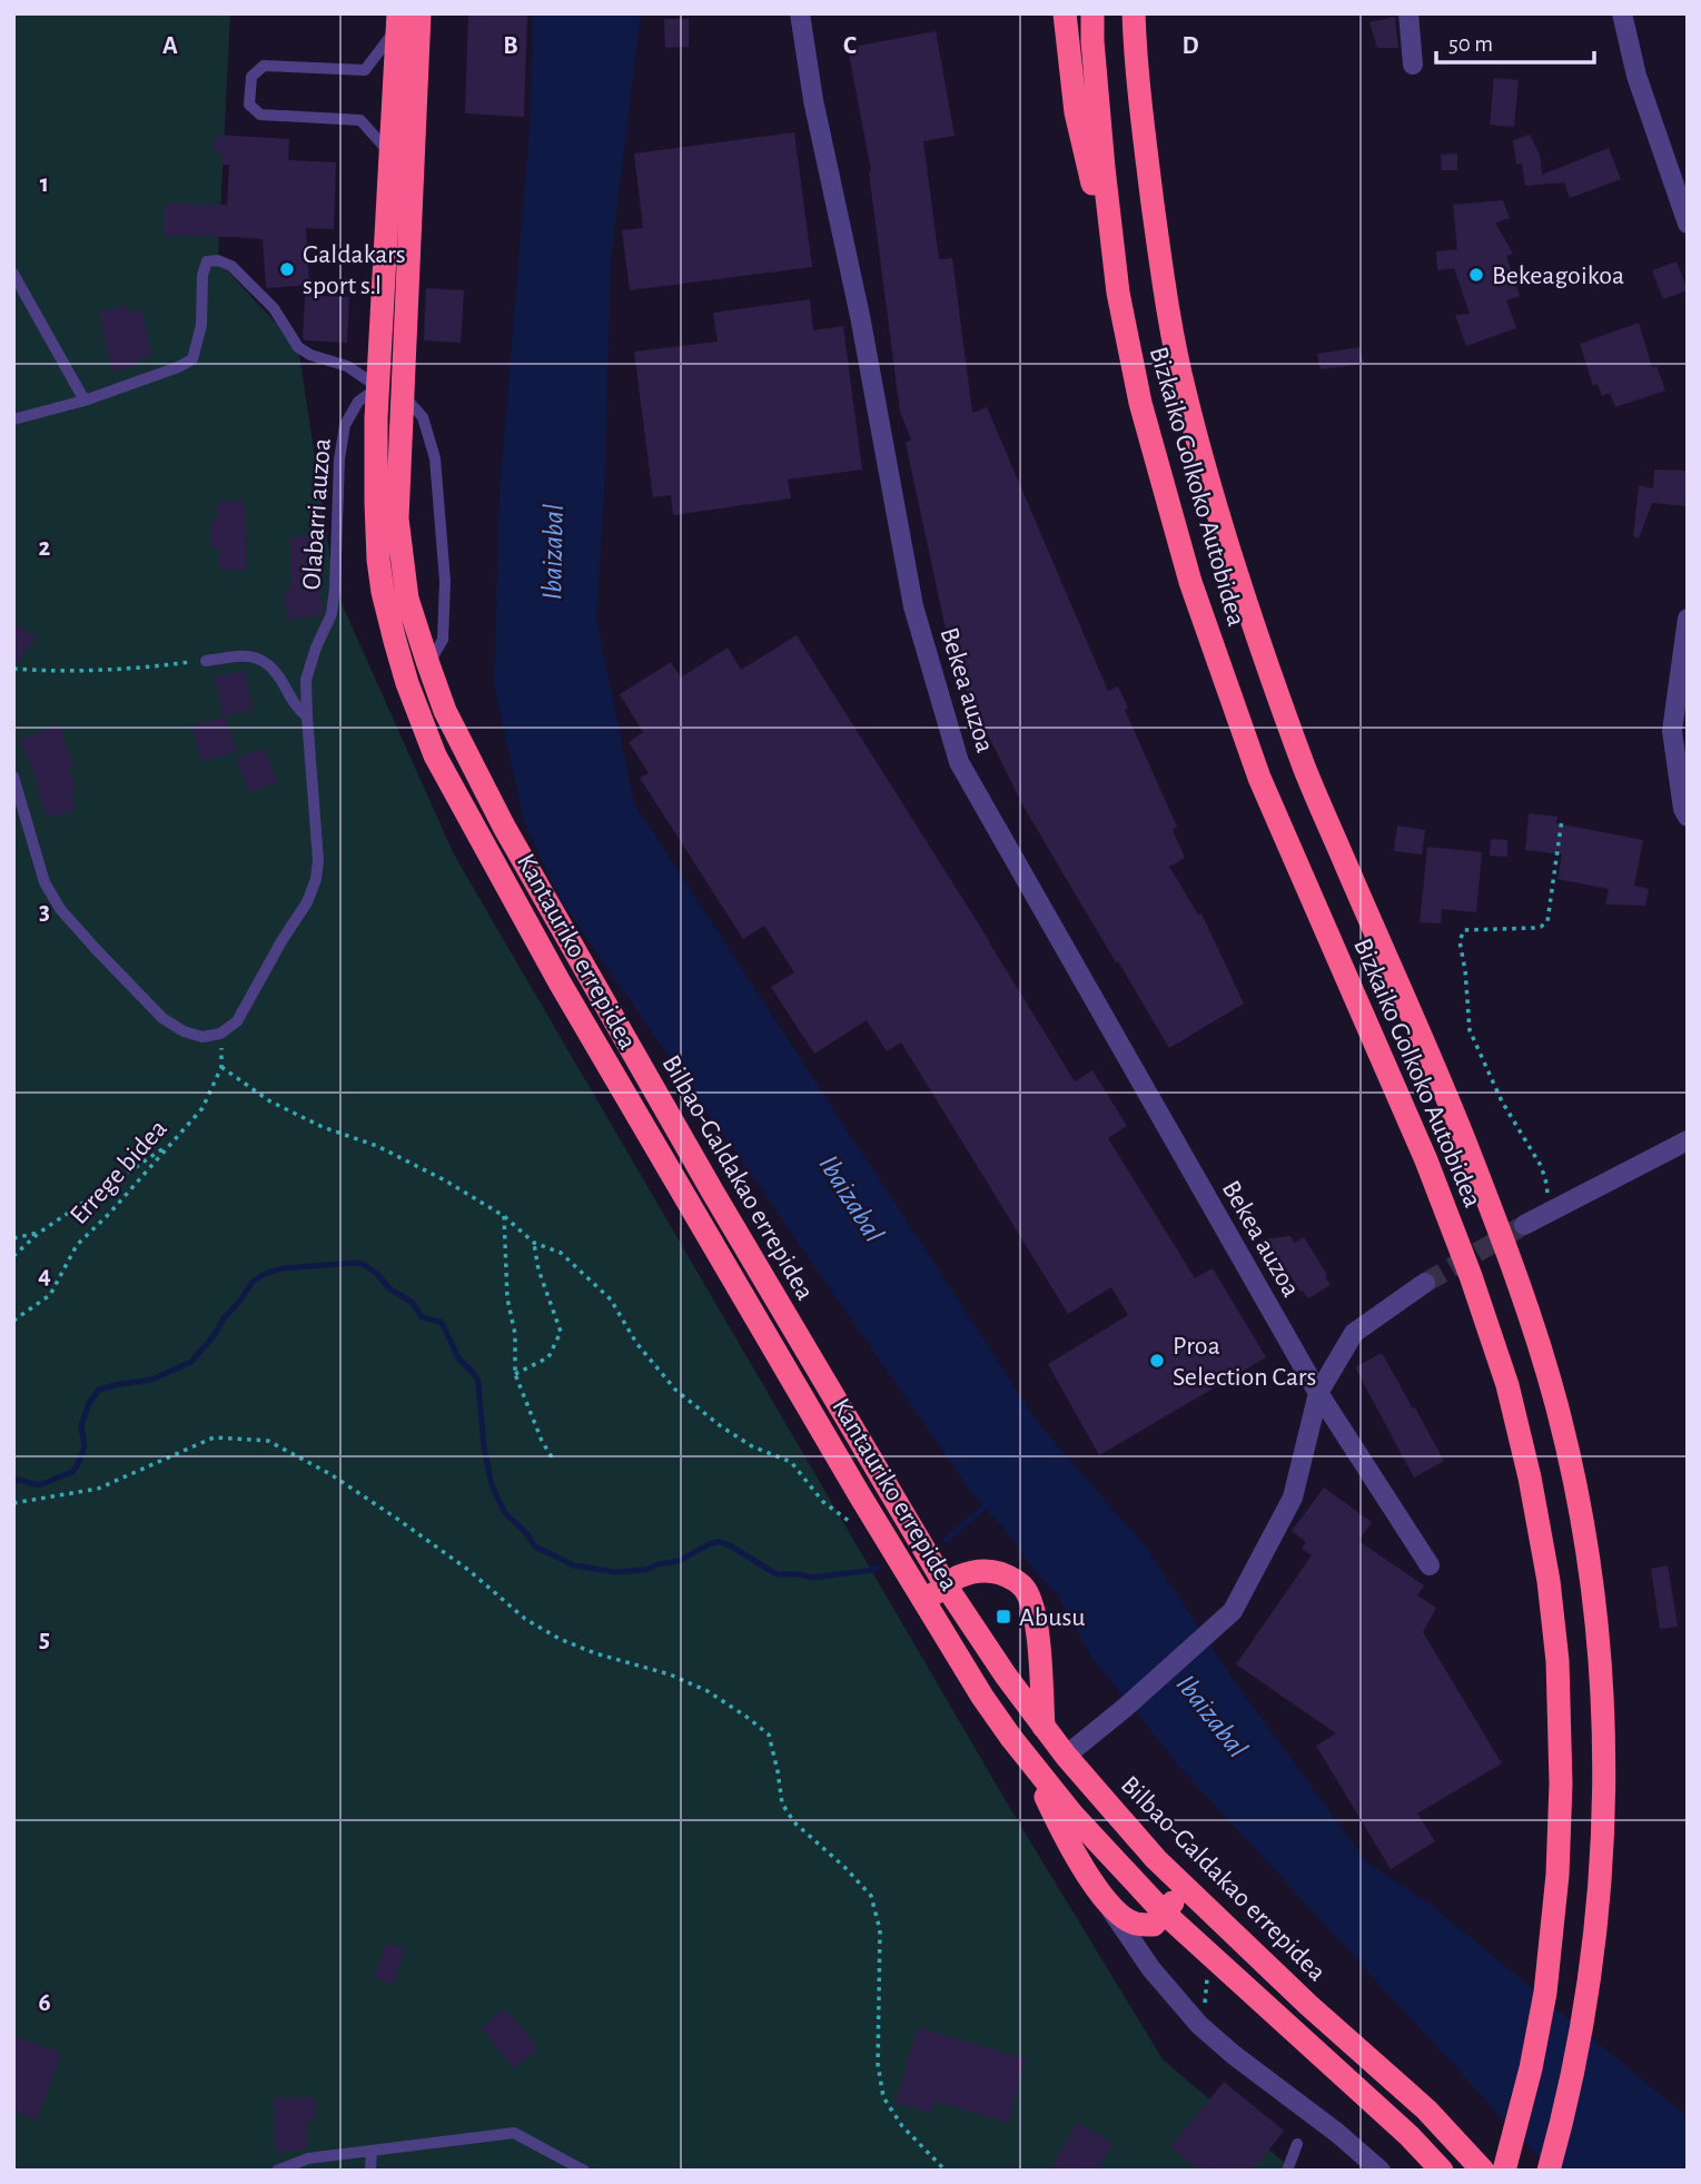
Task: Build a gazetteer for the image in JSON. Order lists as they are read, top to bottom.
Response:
{
  "streets": {
    "highway": ["Bizkaiko Golkoko Autobidea", "Kantauriko errepidea", "Bilbao-Galdakao errepidea"],
    "street": ["Bekea auzoa"],
    "lane": ["Olabarri auzoa"],
    "path": ["Errege bidea"]
  },
  "crossings": [
    ["Olabarri auzoa", "Kantauriko errepidea"]
  ],
  "water": ["Ibaizabal"],
  "places": {
    "other": ["Galdakars sport s.l", "Bekeagoikoa", "Proa Selection Cars"],
    "transit": ["Abusu"]
  },
  "scale_bar": "50 m",
  "grid": {
    "columns": [
      "A",
      "B",
      "C",
      "D"
    ],
    "rows": [
      "1",
      "2",
      "3",
      "4",
      "5",
      "6"
    ]
  }
}
